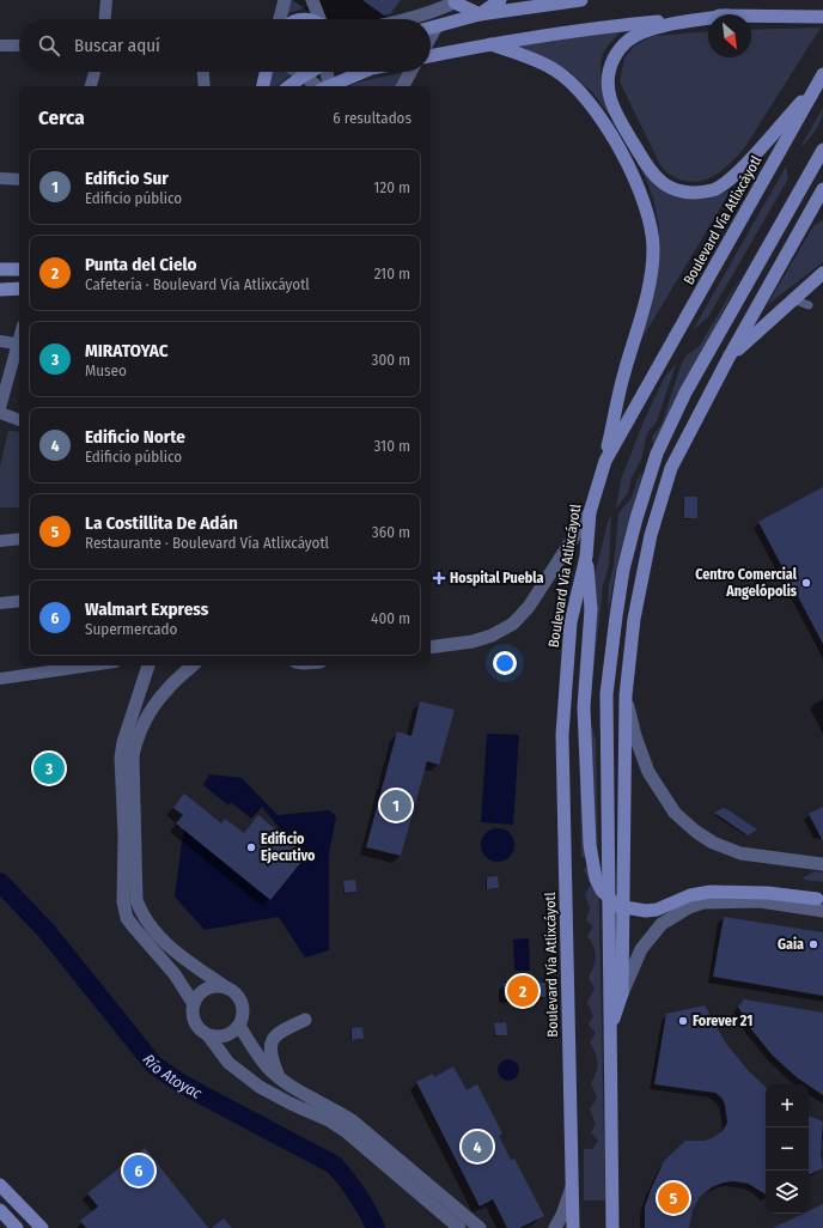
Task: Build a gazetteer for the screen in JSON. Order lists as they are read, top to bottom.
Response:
{
  "streets": {
    "main road": ["Boulevard Vía Atlixcáyotl"]
  },
  "water": ["Río Atoyac"],
  "places": {
    "health": ["Hospital Puebla"],
    "other": [
      "Centro Comercial Angelópolis",
      "Edificio Ejecutivo",
      "Gaia",
      "Forever 21"
    ]
  },
  "north": "bottom right",
  "page": {
    "search": "Buscar aquí",
    "heading": ["Cerca", "6 resultados"],
    "list": [
      {
        "mark": "1",
        "name": "Edificio Sur",
        "note": "Edificio público",
        "value": "120 m"
      },
      {
        "mark": "2",
        "name": "Punta del Cielo",
        "note": "Cafetería · Boulevard Vía Atlixcáyotl",
        "value": "210 m"
      },
      {
        "mark": "3",
        "name": "MIRATOYAC",
        "note": "Museo",
        "value": "300 m"
      },
      {
        "mark": "4",
        "name": "Edificio Norte",
        "note": "Edificio público",
        "value": "310 m"
      },
      {
        "mark": "5",
        "name": "La Costillita De Adán",
        "note": "Restaurante · Boulevard Vía Atlixcáyotl",
        "value": "360 m"
      },
      {
        "mark": "6",
        "name": "Walmart Express",
        "note": "Supermercado",
        "value": "400 m"
      }
    ],
    "pins": [
      "3",
      "1",
      "2",
      "4",
      "6",
      "5"
    ],
    "map_buttons": ["+", "−"]
  }
}
